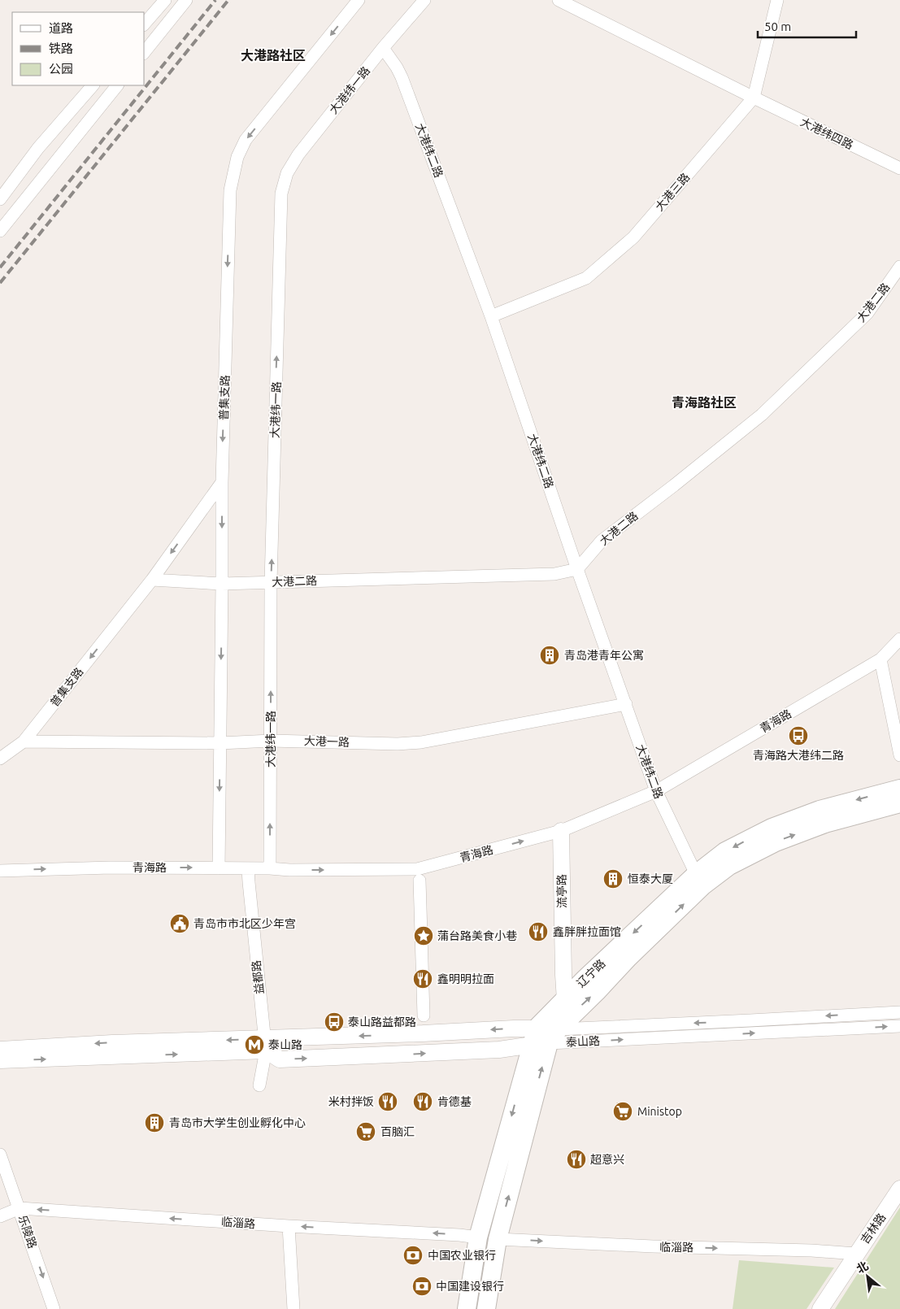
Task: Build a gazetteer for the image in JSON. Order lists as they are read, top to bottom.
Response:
{
  "streets": {
    "main road": ["辽宁路"],
    "street": [
      "大港纬一路",
      "大港纬四路",
      "大港纬二路",
      "大港三路",
      "大港二路",
      "普集支路",
      "青海路",
      "大港一路",
      "流亭路",
      "益都路",
      "泰山路",
      "临淄路",
      "吉林路",
      "乐陵路"
    ]
  },
  "crossings": [
    ["大港纬一路", "大港纬二路"],
    ["大港纬一路", "大港二路"],
    ["大港纬一路", "青海路"],
    ["大港纬一路", "大港一路"],
    ["大港纬四路", "大港三路"],
    ["大港纬二路", "大港三路"],
    ["大港纬二路", "大港二路"],
    ["大港纬二路", "青海路"],
    ["大港纬二路", "大港一路"],
    ["大港纬二路", "辽宁路"],
    ["大港二路", "普集支路"],
    ["普集支路", "大港一路"],
    ["青海路", "流亭路"],
    ["青海路", "益都路"],
    ["流亭路", "辽宁路"],
    ["辽宁路", "泰山路"],
    ["益都路", "泰山路"],
    ["临淄路", "吉林路"],
    ["临淄路", "乐陵路"]
  ],
  "one_way": ["普集支路", "青海路", "乐陵路"],
  "districts": ["大港路社区", "青海路社区"],
  "places": {
    "building": ["青岛港青年公寓", "恒泰大厦", "青岛市大学生创业孵化中心"],
    "bus stop": ["青海路大港纬二路", "泰山路益都路"],
    "public building": ["青岛市市北区少年宫"],
    "restaurant": [
      "鑫胖胖拉面馆",
      "鑫明明拉面",
      "米村拌饭",
      "肯德基",
      "超意兴"
    ],
    "place": ["蒲台路美食小巷"],
    "metro station": ["泰山路"],
    "supermarket": ["Ministop", "百脑汇"],
    "bank": ["中国农业银行", "中国建设银行"]
  },
  "legend": ["道路", "铁路", "公园"],
  "scale_bar": "50 m",
  "north": "top left"
}
